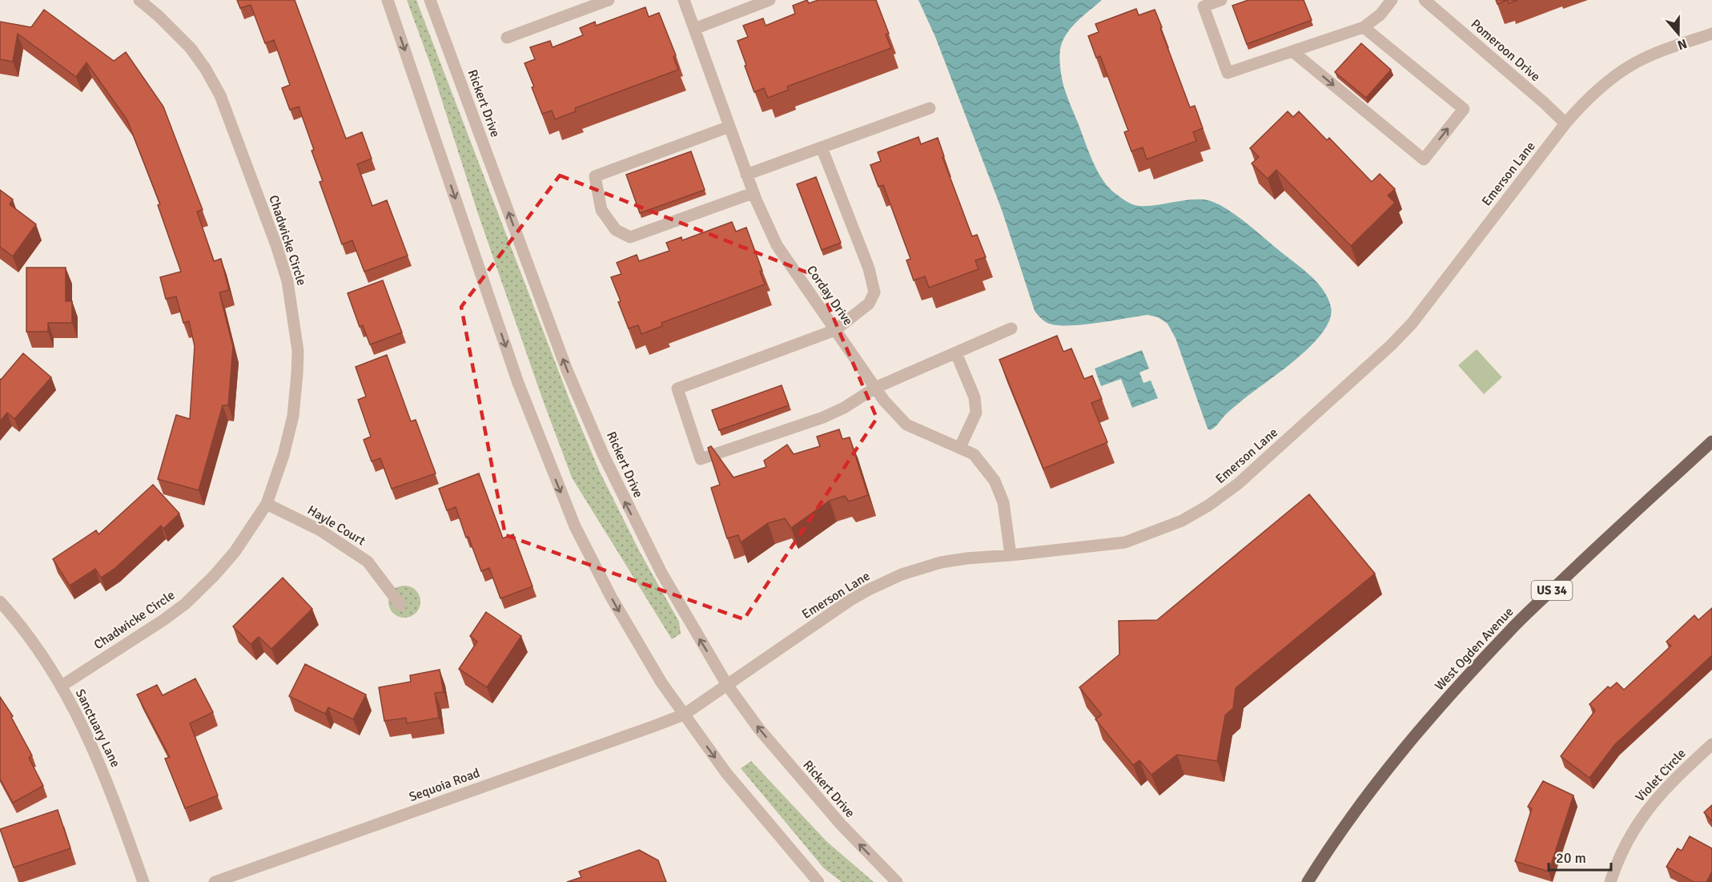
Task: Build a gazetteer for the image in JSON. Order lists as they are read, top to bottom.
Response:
{
  "streets": {
    "main road": ["US 34", "West Ogden Avenue"],
    "street": [
      "Pomeroon Drive",
      "Rickert Drive",
      "Emerson Lane",
      "Chadwicke Circle",
      "Corday Drive",
      "Hayle Court",
      "Sanctuary Lane",
      "Violet Circle",
      "Sequoia Road"
    ]
  },
  "crossings": [
    ["Pomeroon Drive", "Emerson Lane"],
    ["Rickert Drive", "Emerson Lane"],
    ["Emerson Lane", "Corday Drive"],
    ["Emerson Lane", "Sequoia Road"],
    ["Chadwicke Circle", "Hayle Court"],
    ["Chadwicke Circle", "Sanctuary Lane"]
  ],
  "scale_bar": "20 m",
  "north": "bottom"
}
